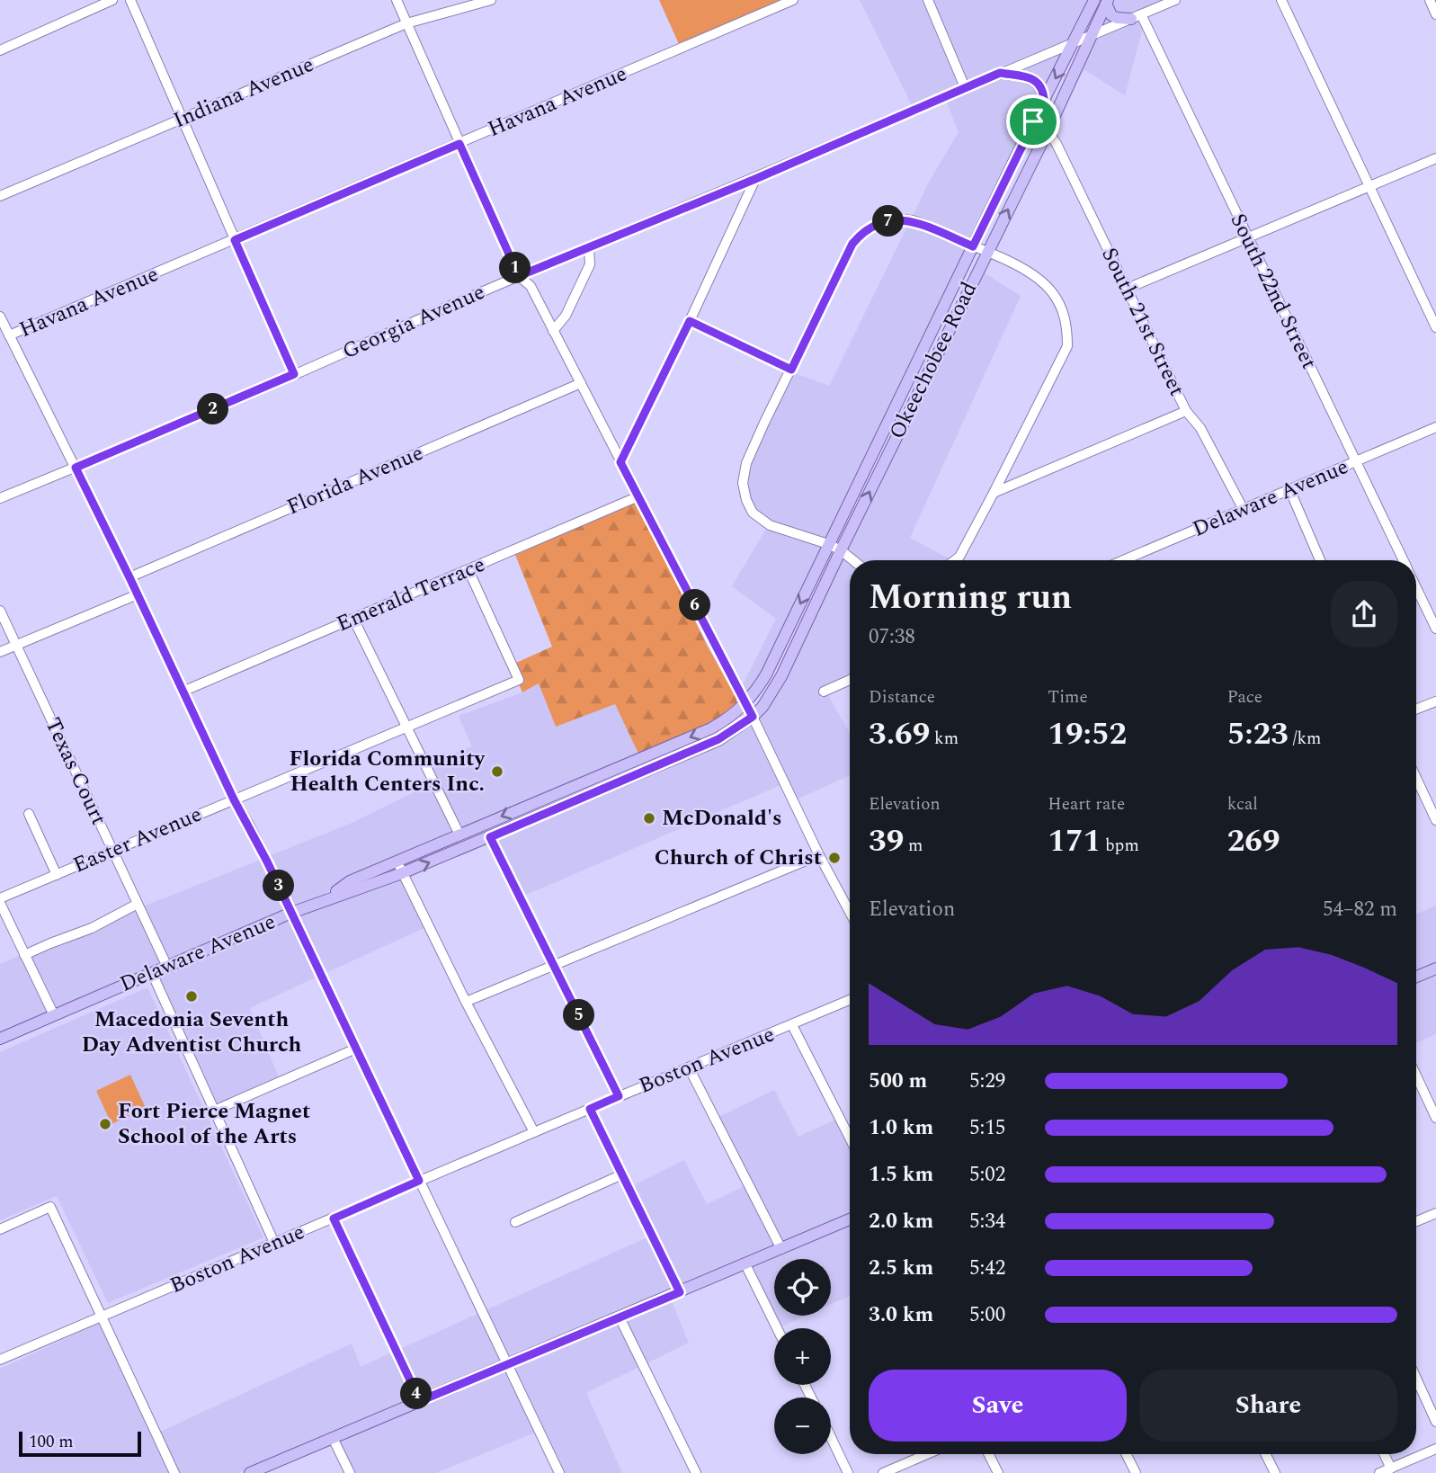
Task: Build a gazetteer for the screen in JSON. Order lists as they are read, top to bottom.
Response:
{
  "streets": {
    "main road": ["Okeechobee Road", "Delaware Avenue"],
    "street": [
      "Indiana Avenue",
      "Havana Avenue",
      "South 22nd Street",
      "Georgia Avenue",
      "South 21st Street",
      "Florida Avenue",
      "Emerald Terrace",
      "Texas Court",
      "Easter Avenue",
      "Boston Avenue"
    ]
  },
  "crossings": [
    ["South 22nd Street", "Georgia Avenue"],
    ["South 22nd Street", "Delaware Avenue"],
    ["Georgia Avenue", "Okeechobee Road"],
    ["South 21st Street", "Okeechobee Road"],
    ["South 21st Street", "Delaware Avenue"],
    ["Okeechobee Road", "Delaware Avenue"],
    ["Delaware Avenue", "Texas Court"],
    ["Emerald Terrace", "Easter Avenue"],
    ["Texas Court", "Easter Avenue"]
  ],
  "places": [
    "Florida Community Health Centers Inc.",
    "McDonald's",
    "Church of Christ",
    "Macedonia Seventh Day Adventist Church",
    "Fort Pierce Magnet School of the Arts"
  ],
  "scale_bar": "100 m",
  "page": {
    "pins": [
      "7",
      "1",
      "2",
      "6",
      "3",
      "5",
      "4"
    ],
    "heading": ["Morning run", "07:38"],
    "stats": [
      ["Distance", "3.69 km"],
      ["Time", "19:52"],
      ["Pace", "5:23 /km"],
      ["Elevation", "39 m"],
      ["Heart rate", "171 bpm"],
      ["kcal", "269"]
    ],
    "chart": ["Elevation", "54–82 m"],
    "list": [
      {
        "name": "500 m",
        "note": "5:29"
      },
      {
        "name": "1.0 km",
        "note": "5:15"
      },
      {
        "name": "1.5 km",
        "note": "5:02"
      },
      {
        "name": "2.0 km",
        "note": "5:34"
      },
      {
        "name": "2.5 km",
        "note": "5:42"
      },
      {
        "name": "3.0 km",
        "note": "5:00"
      }
    ],
    "map_buttons": ["+", "−"],
    "buttons": ["Save", "Share"],
    "scale": "100 m"
  }
}
